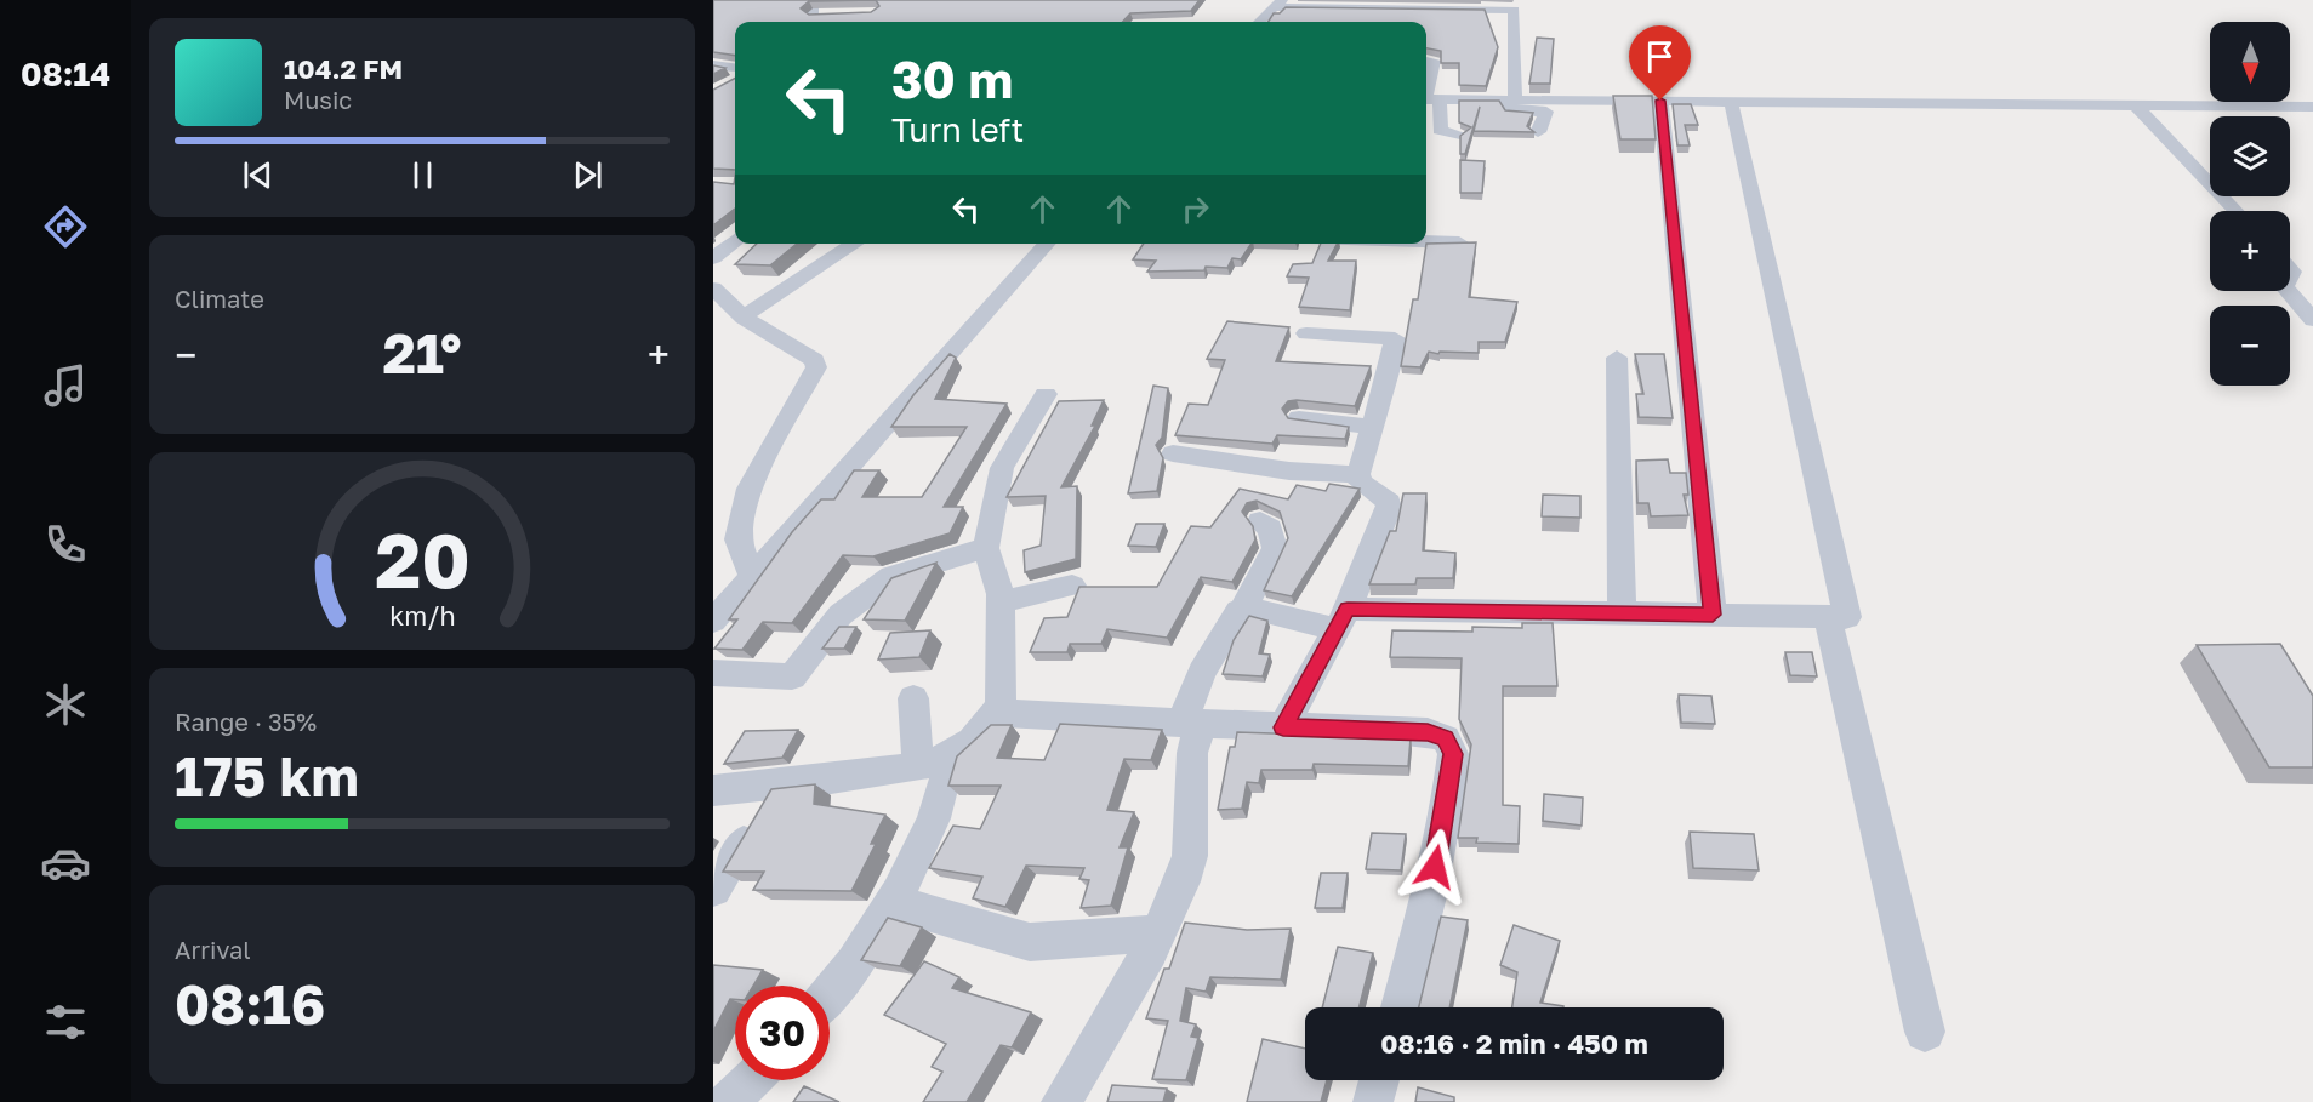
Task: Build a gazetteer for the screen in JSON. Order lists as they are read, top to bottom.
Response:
{
  "north": "bottom",
  "page": {
    "tabs": "08:14",
    "map_buttons": ["+", "−"],
    "turn": ["30 m", "Turn left"],
    "song": ["104.2 FM", "Music"],
    "tile": [
      "Climate",
      ["Range · 35%", "175 km"],
      ["Arrival", "08:16"]
    ],
    "heat": ["−", "21°", "+"],
    "limit": "30",
    "trip": "08:16 · 2 min · 450 m",
    "gauge": ["20", "km/h"]
  }
}
